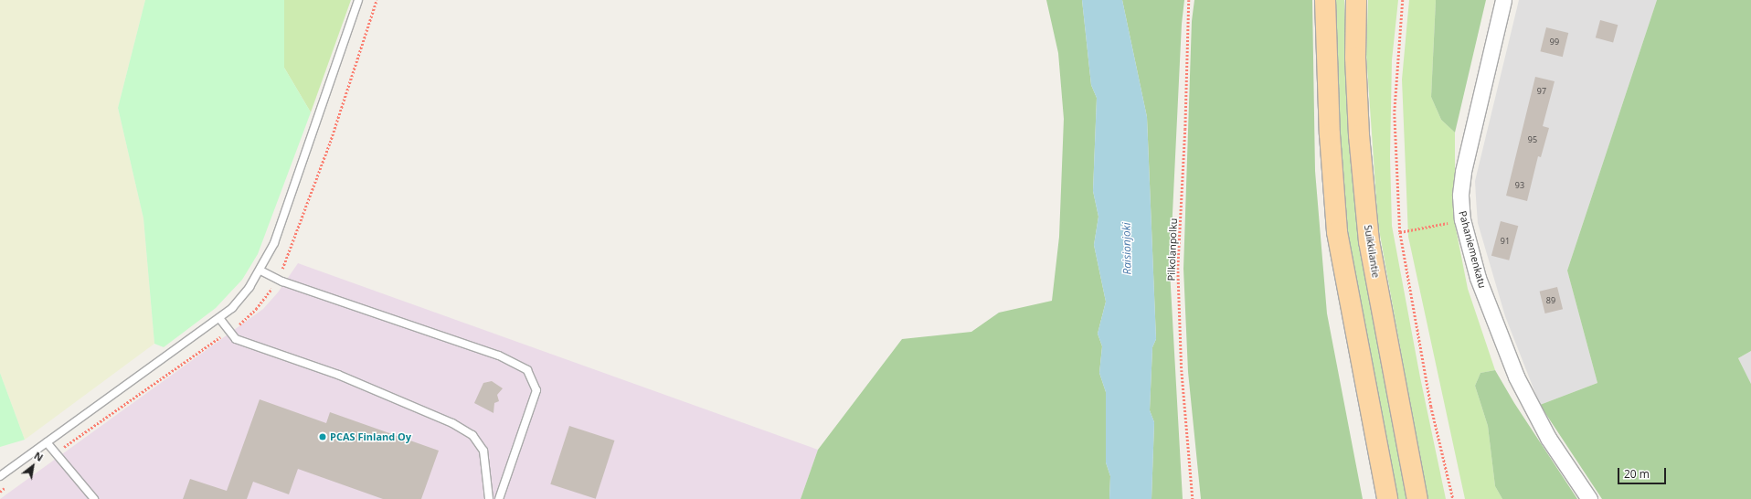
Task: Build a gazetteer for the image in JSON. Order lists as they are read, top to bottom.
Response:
{
  "streets": {
    "main road": ["Suikkilantie"],
    "street": ["Pahaniemenkatu"],
    "path": ["Pilkolanpolku"]
  },
  "water": ["Raisionjoki"],
  "places": ["PCAS Finland Oy"],
  "house_numbers": [
    "99",
    "97",
    "95",
    "93",
    "91",
    "89"
  ],
  "scale_bar": "20 m",
  "north": "top right"
}
